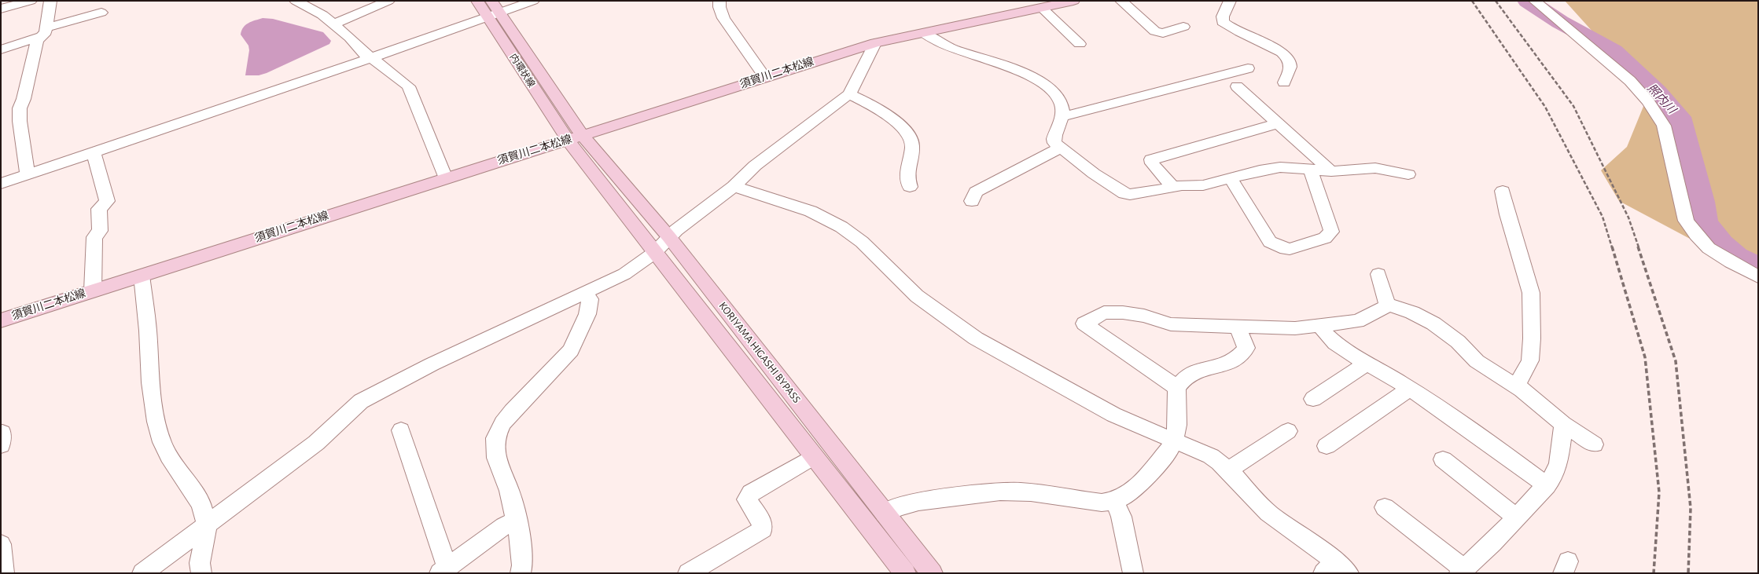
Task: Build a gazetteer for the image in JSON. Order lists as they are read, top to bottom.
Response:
{
  "streets": {
    "main road": ["内環状線", "須賀川二本松線", "KORIYAMA HIGASHI BYPASS"]
  },
  "crossings": [
    ["内環状線", "須賀川二本松線"],
    ["内環状線", "KORIYAMA HIGASHI BYPASS"],
    ["須賀川二本松線", "KORIYAMA HIGASHI BYPASS"]
  ],
  "water": ["照内川"]
}
